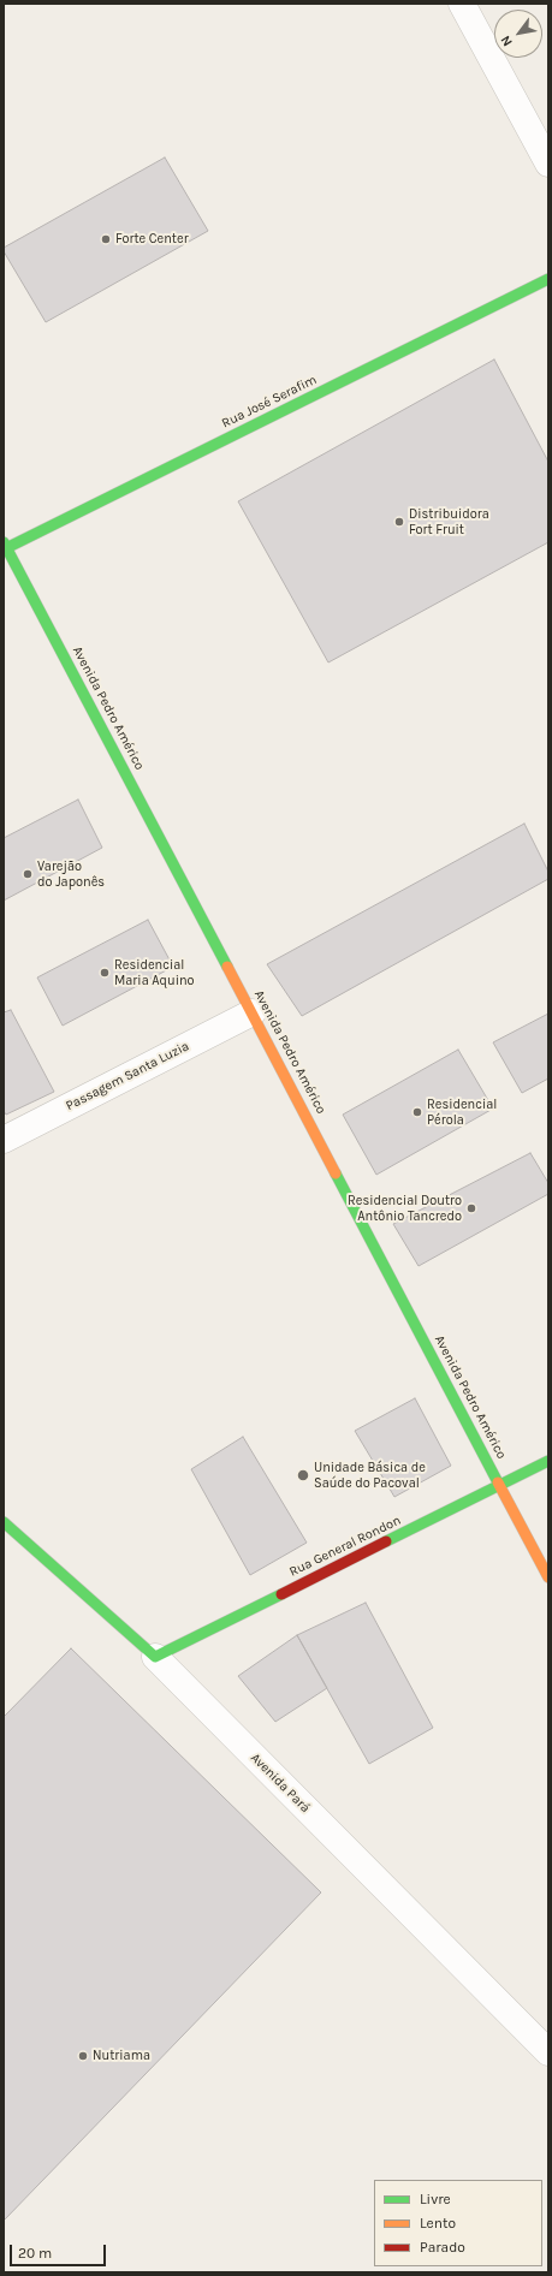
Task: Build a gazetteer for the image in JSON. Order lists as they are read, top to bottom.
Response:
{
  "streets": {
    "street": [
      "Rua José Serafim",
      "Avenida Pedro Américo",
      "Passagem Santa Luzia",
      "Rua General Rondon",
      "Avenida Pará"
    ]
  },
  "crossings": [
    ["Rua José Serafim", "Avenida Pedro Américo"],
    ["Avenida Pedro Américo", "Passagem Santa Luzia"],
    ["Avenida Pedro Américo", "Rua General Rondon"],
    ["Rua General Rondon", "Avenida Pará"]
  ],
  "places": [
    "Forte Center",
    "Distribuidora Fort Fruit",
    "Varejão do Japonês",
    "Residencial Maria Aquino",
    "Residencial Pérola",
    "Residencial Doutro Antônio Tancredo",
    "Unidade Básica de Saúde do Pacoval",
    "Nutriama"
  ],
  "legend": ["Livre", "Lento", "Parado"],
  "scale_bar": "20 m",
  "north": "bottom left"
}
